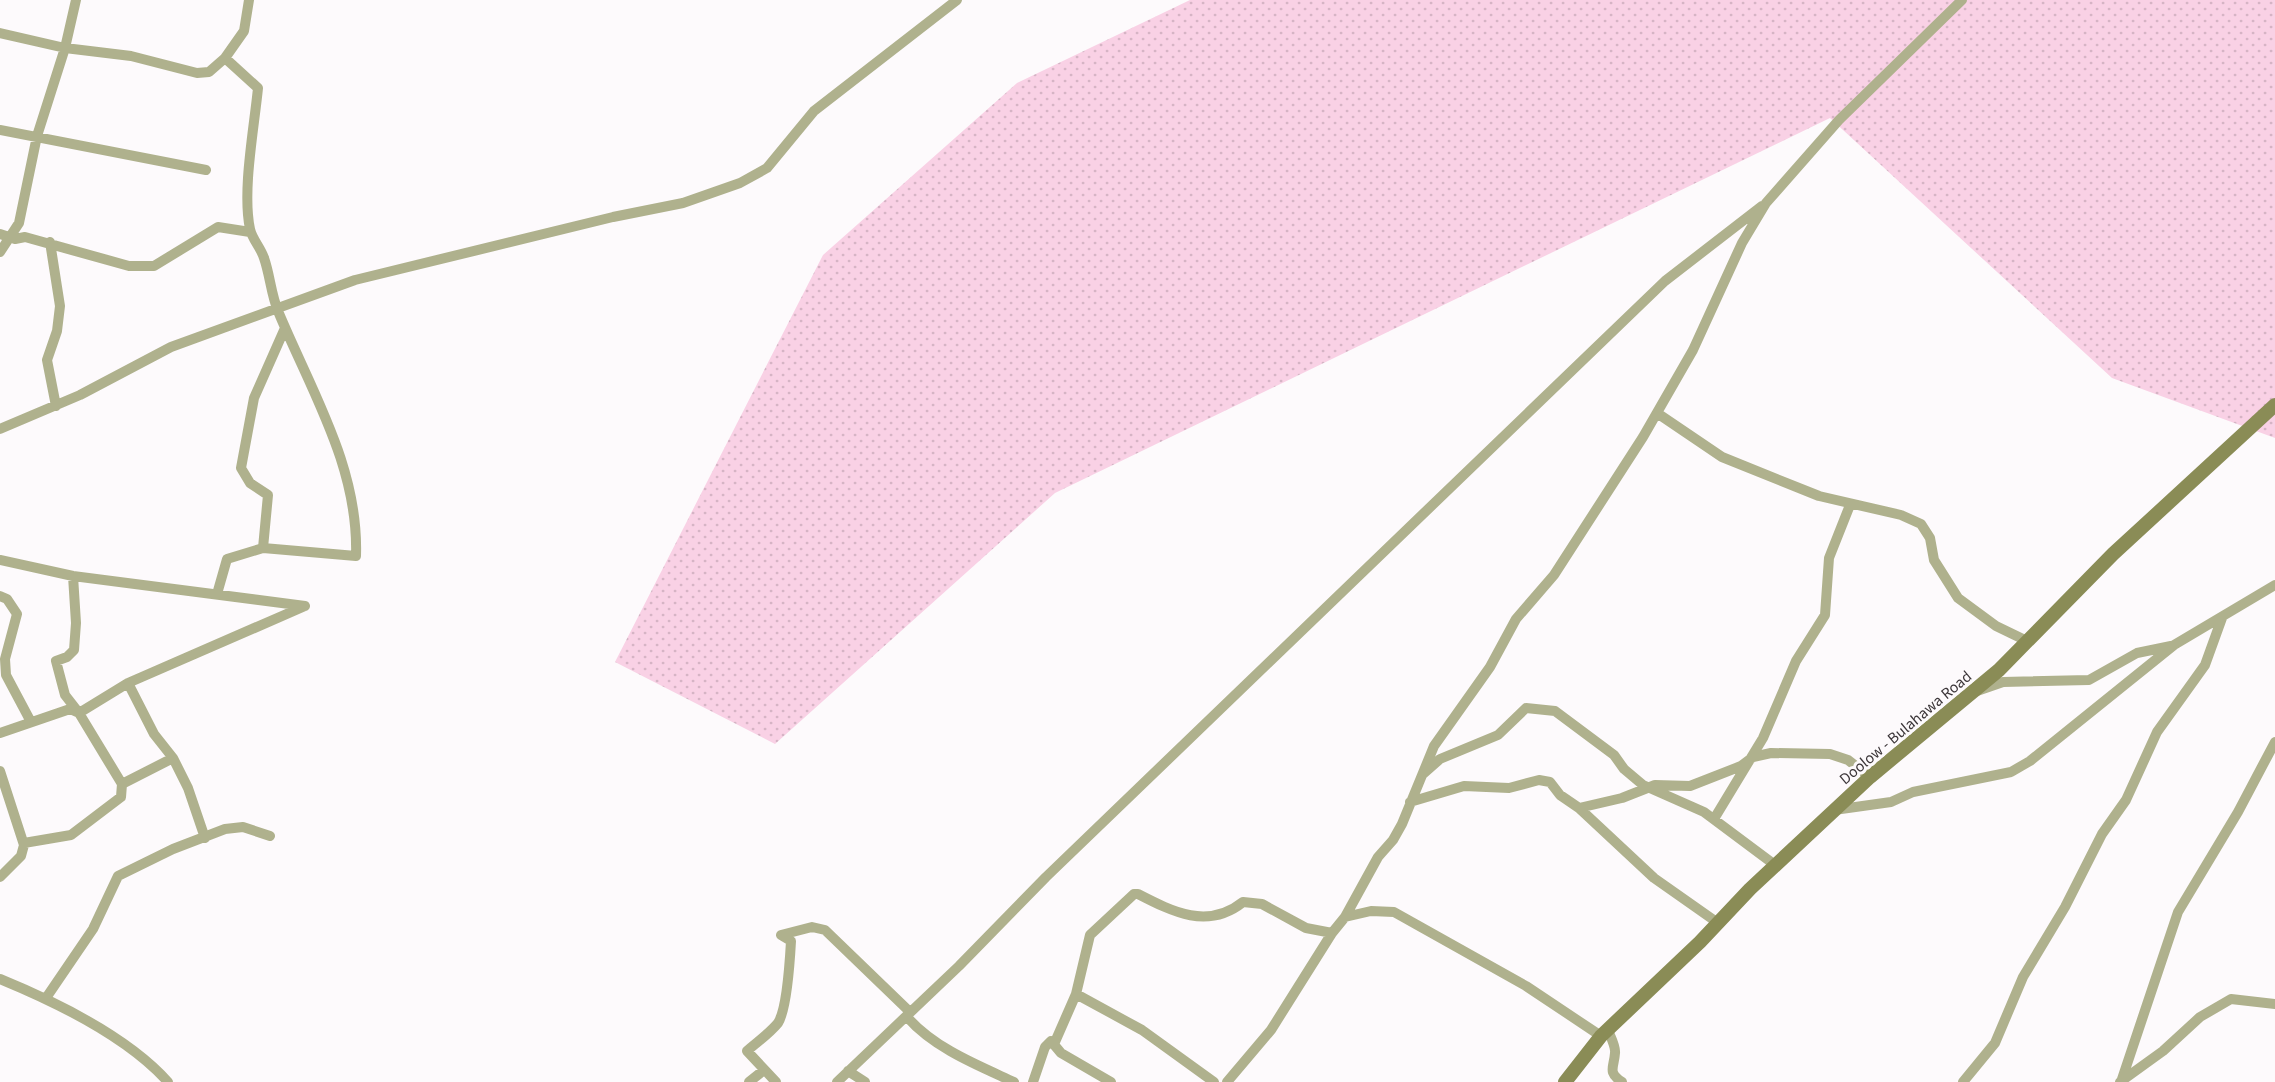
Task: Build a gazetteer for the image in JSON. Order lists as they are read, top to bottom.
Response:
{
  "streets": {
    "main road": ["Doolow - Bulahawa Road"]
  }
}
